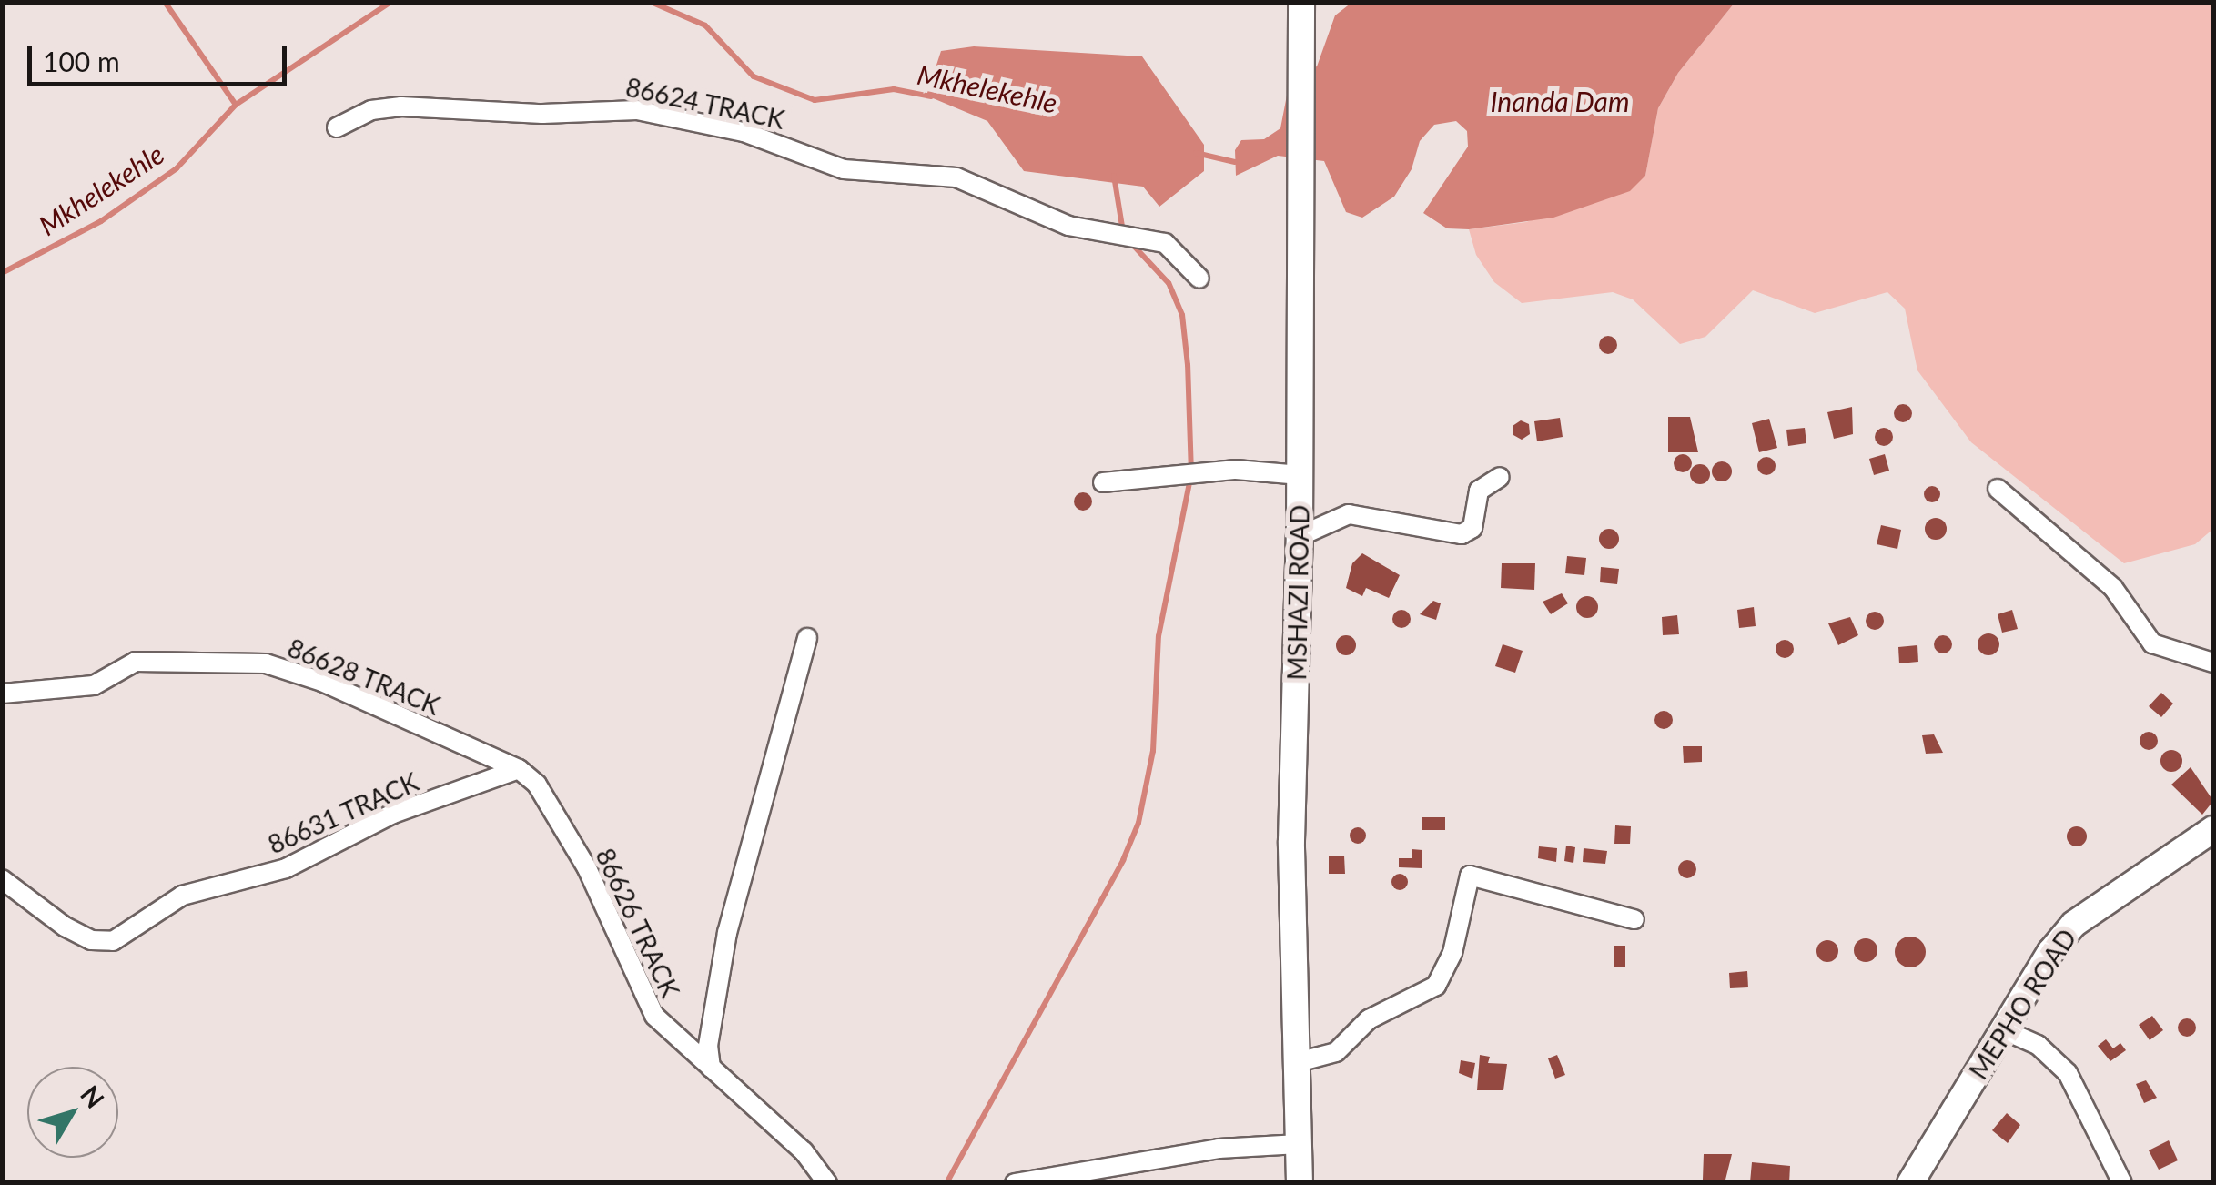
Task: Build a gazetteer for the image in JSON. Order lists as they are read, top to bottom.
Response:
{
  "streets": {
    "street": [
      "86624 TRACK",
      "MSHAZI ROAD",
      "86628 TRACK",
      "86631 TRACK",
      "86626 TRACK",
      "MEPHO ROAD"
    ]
  },
  "crossings": [
    ["86628 TRACK", "86631 TRACK"],
    ["86628 TRACK", "86626 TRACK"]
  ],
  "water": ["Mkhelekehle", "Inanda Dam"],
  "scale_bar": "100 m",
  "north": "top right"
}
